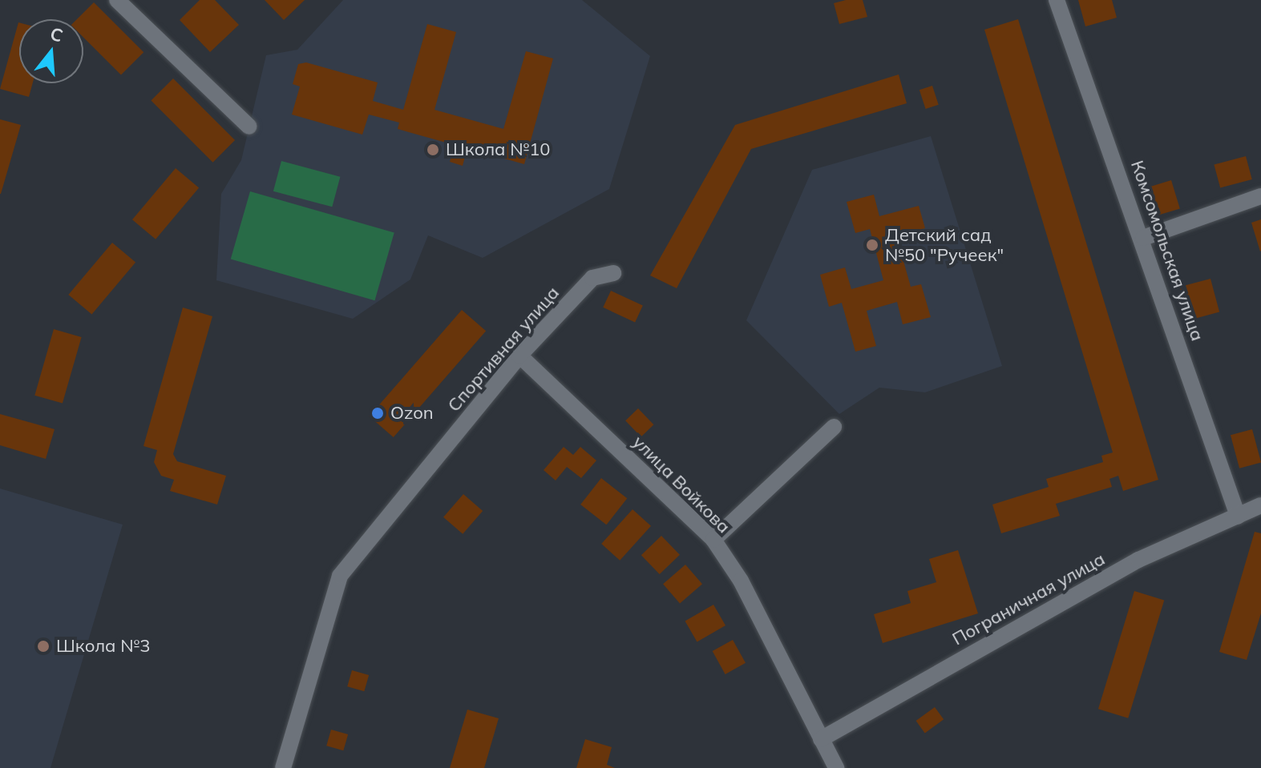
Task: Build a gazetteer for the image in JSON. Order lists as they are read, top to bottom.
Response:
{
  "streets": {
    "street": [
      "Комсомольская улица",
      "Спортивная улица",
      "улица Войкова",
      "Пограничная улица"
    ]
  },
  "crossings": [
    ["Комсомольская улица", "Пограничная улица"],
    ["Спортивная улица", "улица Войкова"],
    ["улица Войкова", "Пограничная улица"]
  ],
  "places": [
    "Школа №10",
    "Детский сад №50 \"Ручеек\"",
    "Ozon",
    "Школа №3"
  ],
  "north": "top"
}
